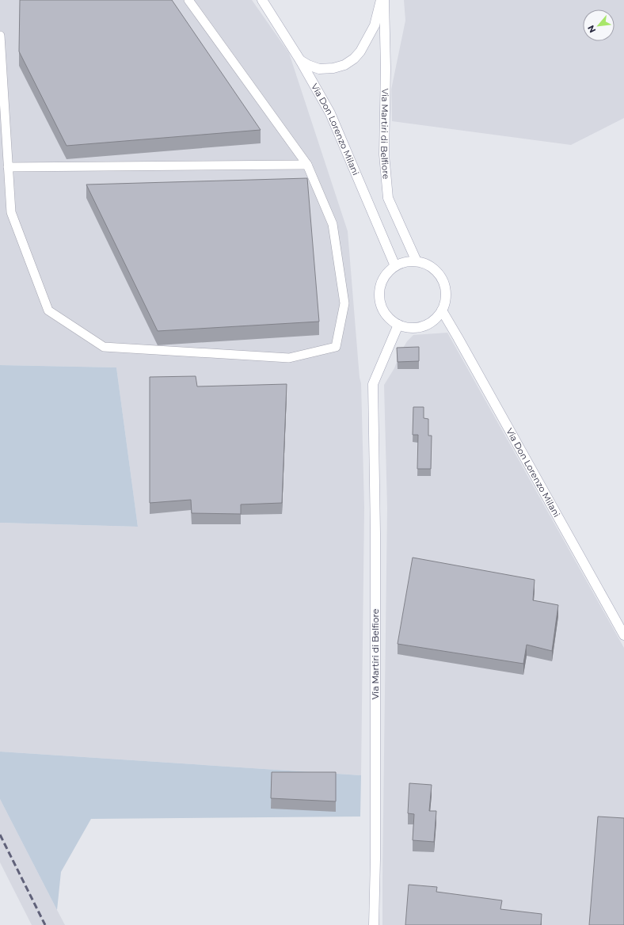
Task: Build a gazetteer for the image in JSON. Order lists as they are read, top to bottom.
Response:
{
  "streets": {
    "street": ["Via Don Lorenzo Milani", "Via Martiri di Belfiore"]
  },
  "crossings": [
    ["Via Don Lorenzo Milani", "Via Martiri di Belfiore"]
  ],
  "north": "bottom left"
}
